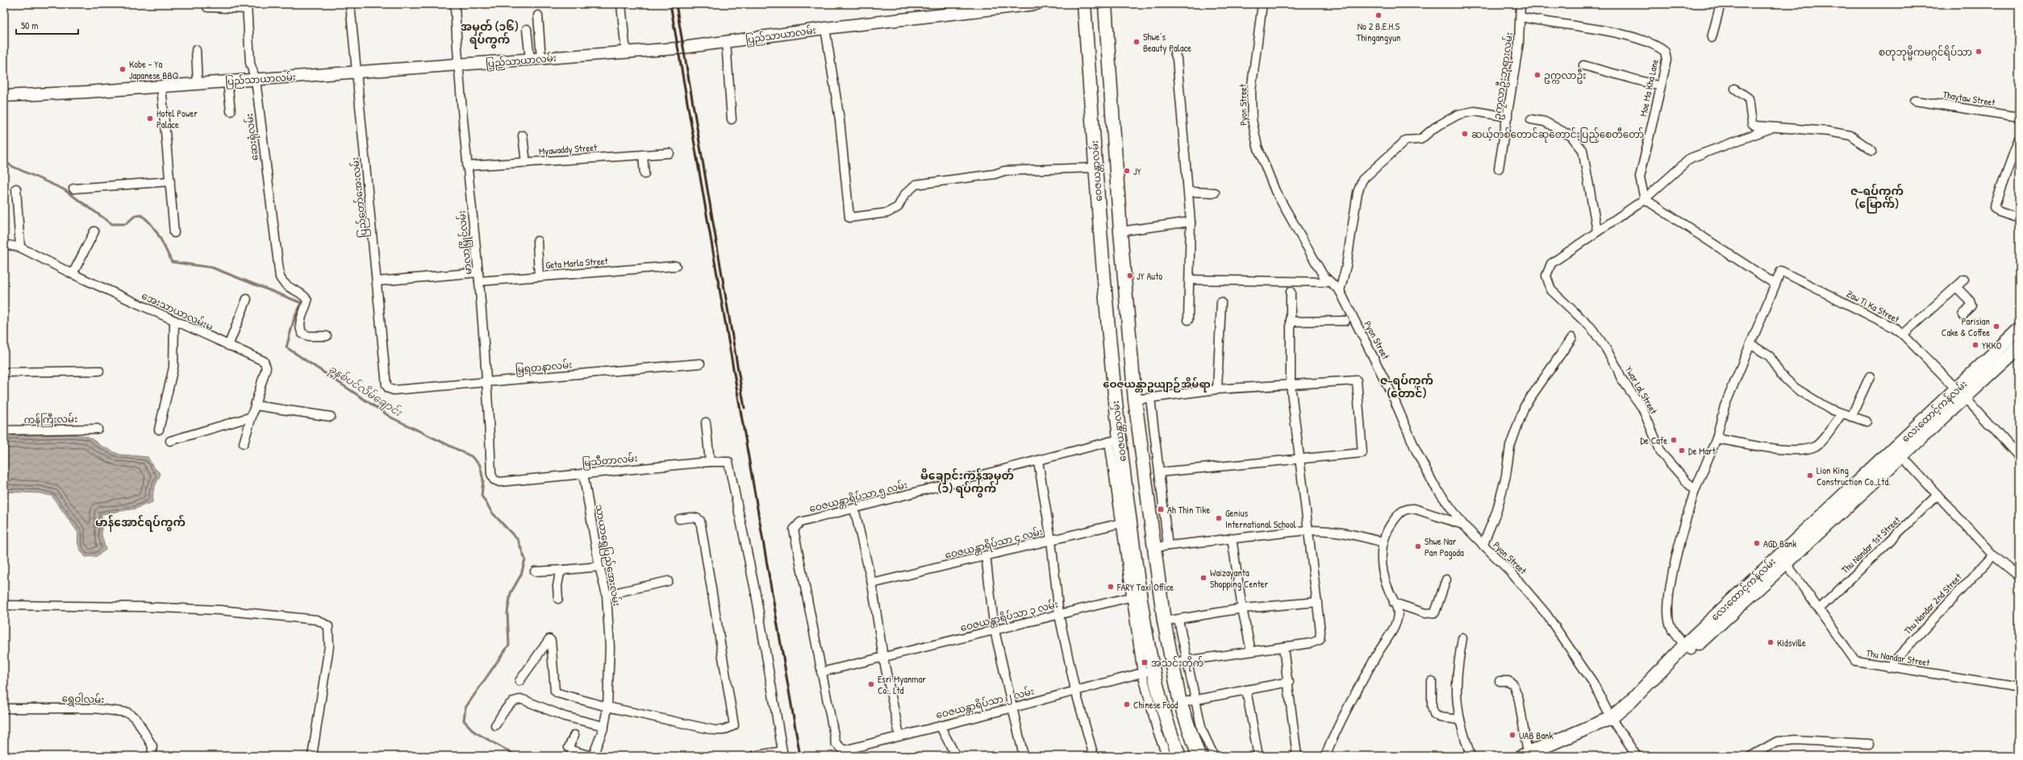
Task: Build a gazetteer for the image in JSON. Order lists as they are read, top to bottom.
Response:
{
  "streets": {
    "main road": ["ဝေဇယန္တာလမ်း", "လေးထောင့်ကန်လမ်း"],
    "street": [
      "ပြည်သာယာလမ်း",
      "ဥကၠလာဦးဘုရားလမ်း",
      "Moe Ma Kha Lane",
      "Thaytaw Street",
      "Pyon Street",
      "ဆေးရုံလမ်း",
      "Myawaddy Street",
      "ပြည်တော်အေးလမ်း",
      "မာလာမြိုင်လမ်း",
      "Geta Marla Street",
      "Zaw Ti Ka Street",
      "အေးသာယာလမ်းမ",
      "မြရတနာလမ်း",
      "Ywar Lal Street",
      "ကန်ကြီးလမ်း",
      "မြသီတာလမ်း",
      "ဝေဇယန္တာရိပ်သာ ၅ လမ်း",
      "ဝေဇယန္တာရိပ်သာ ၄ လမ်း",
      "Thu Nandar 1st Street",
      "သာယာရွှေပြည်အေးလမ်း",
      "Thu Nandar 2nd Street",
      "ဝေဇယန္တာရိပ်သာ ၃ လမ်း",
      "Thu Nandar Street",
      "ရွှေဝါလမ်း",
      "ဝေဇယန္တာရိပ်သာ ၂ လမ်း"
    ]
  },
  "crossings": [
    ["ပြည်သာယာလမ်း", "ဆေးရုံလမ်း"],
    ["ပြည်သာယာလမ်း", "ပြည်တော်အေးလမ်း"],
    ["ပြည်သာယာလမ်း", "မာလာမြိုင်လမ်း"],
    ["ဥကၠလာဦးဘုရားလမ်း", "Moe Ma Kha Lane"],
    ["Pyon Street", "လေးထောင့်ကန်လမ်း"],
    ["Myawaddy Street", "မာလာမြိုင်လမ်း"],
    ["ဝေဇယန္တာလမ်း", "ဝေဇယန္တာရိပ်သာ ၅ လမ်း"],
    ["ဝေဇယန္တာလမ်း", "ဝေဇယန္တာရိပ်သာ ၄ လမ်း"],
    ["ဝေဇယန္တာလမ်း", "ဝေဇယန္တာရိပ်သာ ၃ လမ်း"],
    ["ဝေဇယန္တာလမ်း", "ဝေဇယန္တာရိပ်သာ ၂ လမ်း"],
    ["ပြည်တော်အေးလမ်း", "မြရတနာလမ်း"],
    ["မာလာမြိုင်လမ်း", "Geta Marla Street"],
    ["မာလာမြိုင်လမ်း", "မြရတနာလမ်း"],
    ["မာလာမြိုင်လမ်း", "မြသီတာလမ်း"],
    ["Zaw Ti Ka Street", "လေးထောင့်ကန်လမ်း"],
    ["လေးထောင့်ကန်လမ်း", "Thu Nandar Street"],
    ["မြသီတာလမ်း", "သာယာရွှေပြည်အေးလမ်း"],
    ["ဝေဇယန္တာရိပ်သာ ၅ လမ်း", "ဝေဇယန္တာရိပ်သာ ၃ လမ်း"],
    ["ဝေဇယန္တာရိပ်သာ ၅ လမ်း", "ဝေဇယန္တာရိပ်သာ ၂ လမ်း"],
    ["Thu Nandar 1st Street", "Thu Nandar Street"],
    ["Thu Nandar 2nd Street", "Thu Nandar Street"],
    ["ဝေဇယန္တာရိပ်သာ ၃ လမ်း", "ဝေဇယန္တာရိပ်သာ ၂ လမ်း"]
  ],
  "districts": [
    "အမှတ် (၁၆) ရပ်ကွက်",
    "ဇ-ရပ်ကွက် (မြောက်)",
    "ဇ-ရပ်ကွက် (တောင်)",
    "ဝေဇယန္တာဥယျာဉ်အိမ်ရာ",
    "မိချောင်းကန်အမှတ် (၁) ရပ်ကွက်",
    "မာန်အောင်ရပ်ကွက်"
  ],
  "water": ["ခုနစ်ပင်လိမ်ချောင်း"],
  "places": {
    "other": [
      "No 2 B.E.H.S Thingangyun",
      "Shwe’s Beauty Palace",
      "စတုဘုမ္မိကမဂ္ဂင်ရိပ်သာ",
      "Kobe - Ya Japanese BBQ",
      "ဥက္ကလာဦး",
      "Hotel Power Palace",
      "ဆယ့်တစ်တောင်ဆုတောင်းပြည့်စေတီတော်",
      "JY",
      "JY Auto",
      "Parisian Cake & Coffee",
      "YKKO",
      "De Cafe",
      "De Mart",
      "Lion King Construction Co.,Ltd.",
      "Genius International School",
      "AGD Bank",
      "Shwe Nar Pan Pagoda",
      "Waizayanta Shopping Center",
      "FARY Taxi Office",
      "Kidsville",
      "Esri Myanmar Co., Ltd",
      "Chinese Food",
      "UAB Bank"
    ],
    "transit": ["Ah Thin Tike", "အသင်းတိုက်"]
  },
  "scale_bar": "50 m"
}
